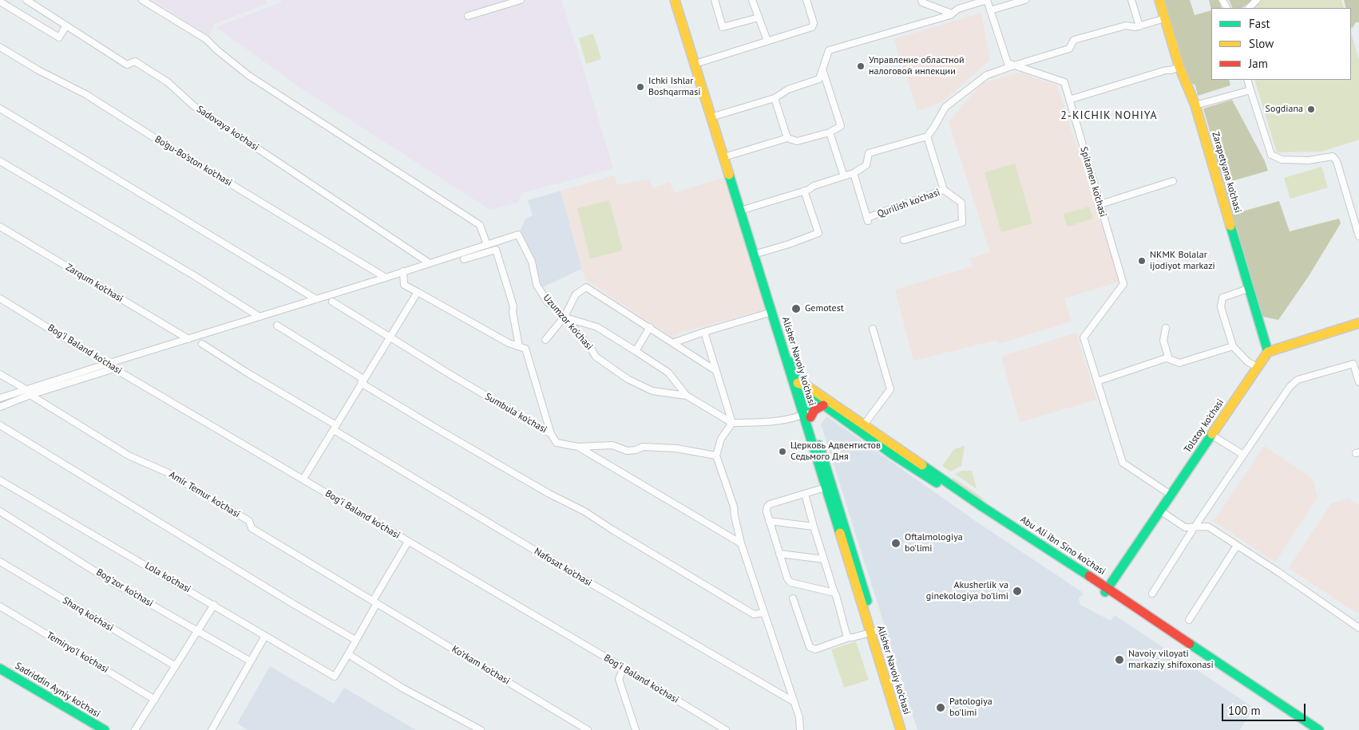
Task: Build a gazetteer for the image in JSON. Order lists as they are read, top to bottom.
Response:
{
  "streets": {
    "street": [
      "Sadovaya ko'chasi",
      "Bo'gu-Bo'ston ko'chasi",
      "Zarapetyana ko'chasi",
      "Spitamen ko'chasi",
      "Qurilish ko'chasi",
      "Zarqum ko'chasi",
      "Uzumzor ko'chasi",
      "Bog'i Baland ko'chasi",
      "Alisher Navoiy ko'chasi",
      "Sumbula ko'chasi",
      "Tolstoy ko'chasi",
      "Amir Temur ko'chasi",
      "Abu Ali ibn Sino ko'chasi",
      "Nafosat ko'chasi",
      "Lola ko'chasi",
      "Bog'zor ko'chasi",
      "Sharq ko'chasi",
      "Temiryo'l ko'chasi",
      "Ko'rkam ko'chasi",
      "Sadriddin Ayniy ko'chasi"
    ]
  },
  "crossings": [
    ["Zarapetyana ko'chasi", "Tolstoy ko'chasi"],
    ["Spitamen ko'chasi", "Tolstoy ko'chasi"],
    ["Alisher Navoiy ko'chasi", "Abu Ali ibn Sino ko'chasi"],
    ["Tolstoy ko'chasi", "Abu Ali ibn Sino ko'chasi"],
    ["Amir Temur ko'chasi", "Ko'rkam ko'chasi"]
  ],
  "districts": ["2-KICHIK NOHIYA"],
  "places": [
    "Управление областной налоговой инпекции",
    "Ichki Ishlar Boshqarmasi",
    "Sogdiana",
    "NKMK Bolalar ijodiyot markazi",
    "Gemotest",
    "Церковь Адвентистов Седьмого Дня",
    "Oftalmologiya bo'limi",
    "Akusherlik va ginekologiya bo'limi",
    "Navoiy viloyati markaziy shifoxonasi",
    "Patologiya bo'limi"
  ],
  "legend": ["Fast", "Slow", "Jam"],
  "scale_bar": "100 m"
}
